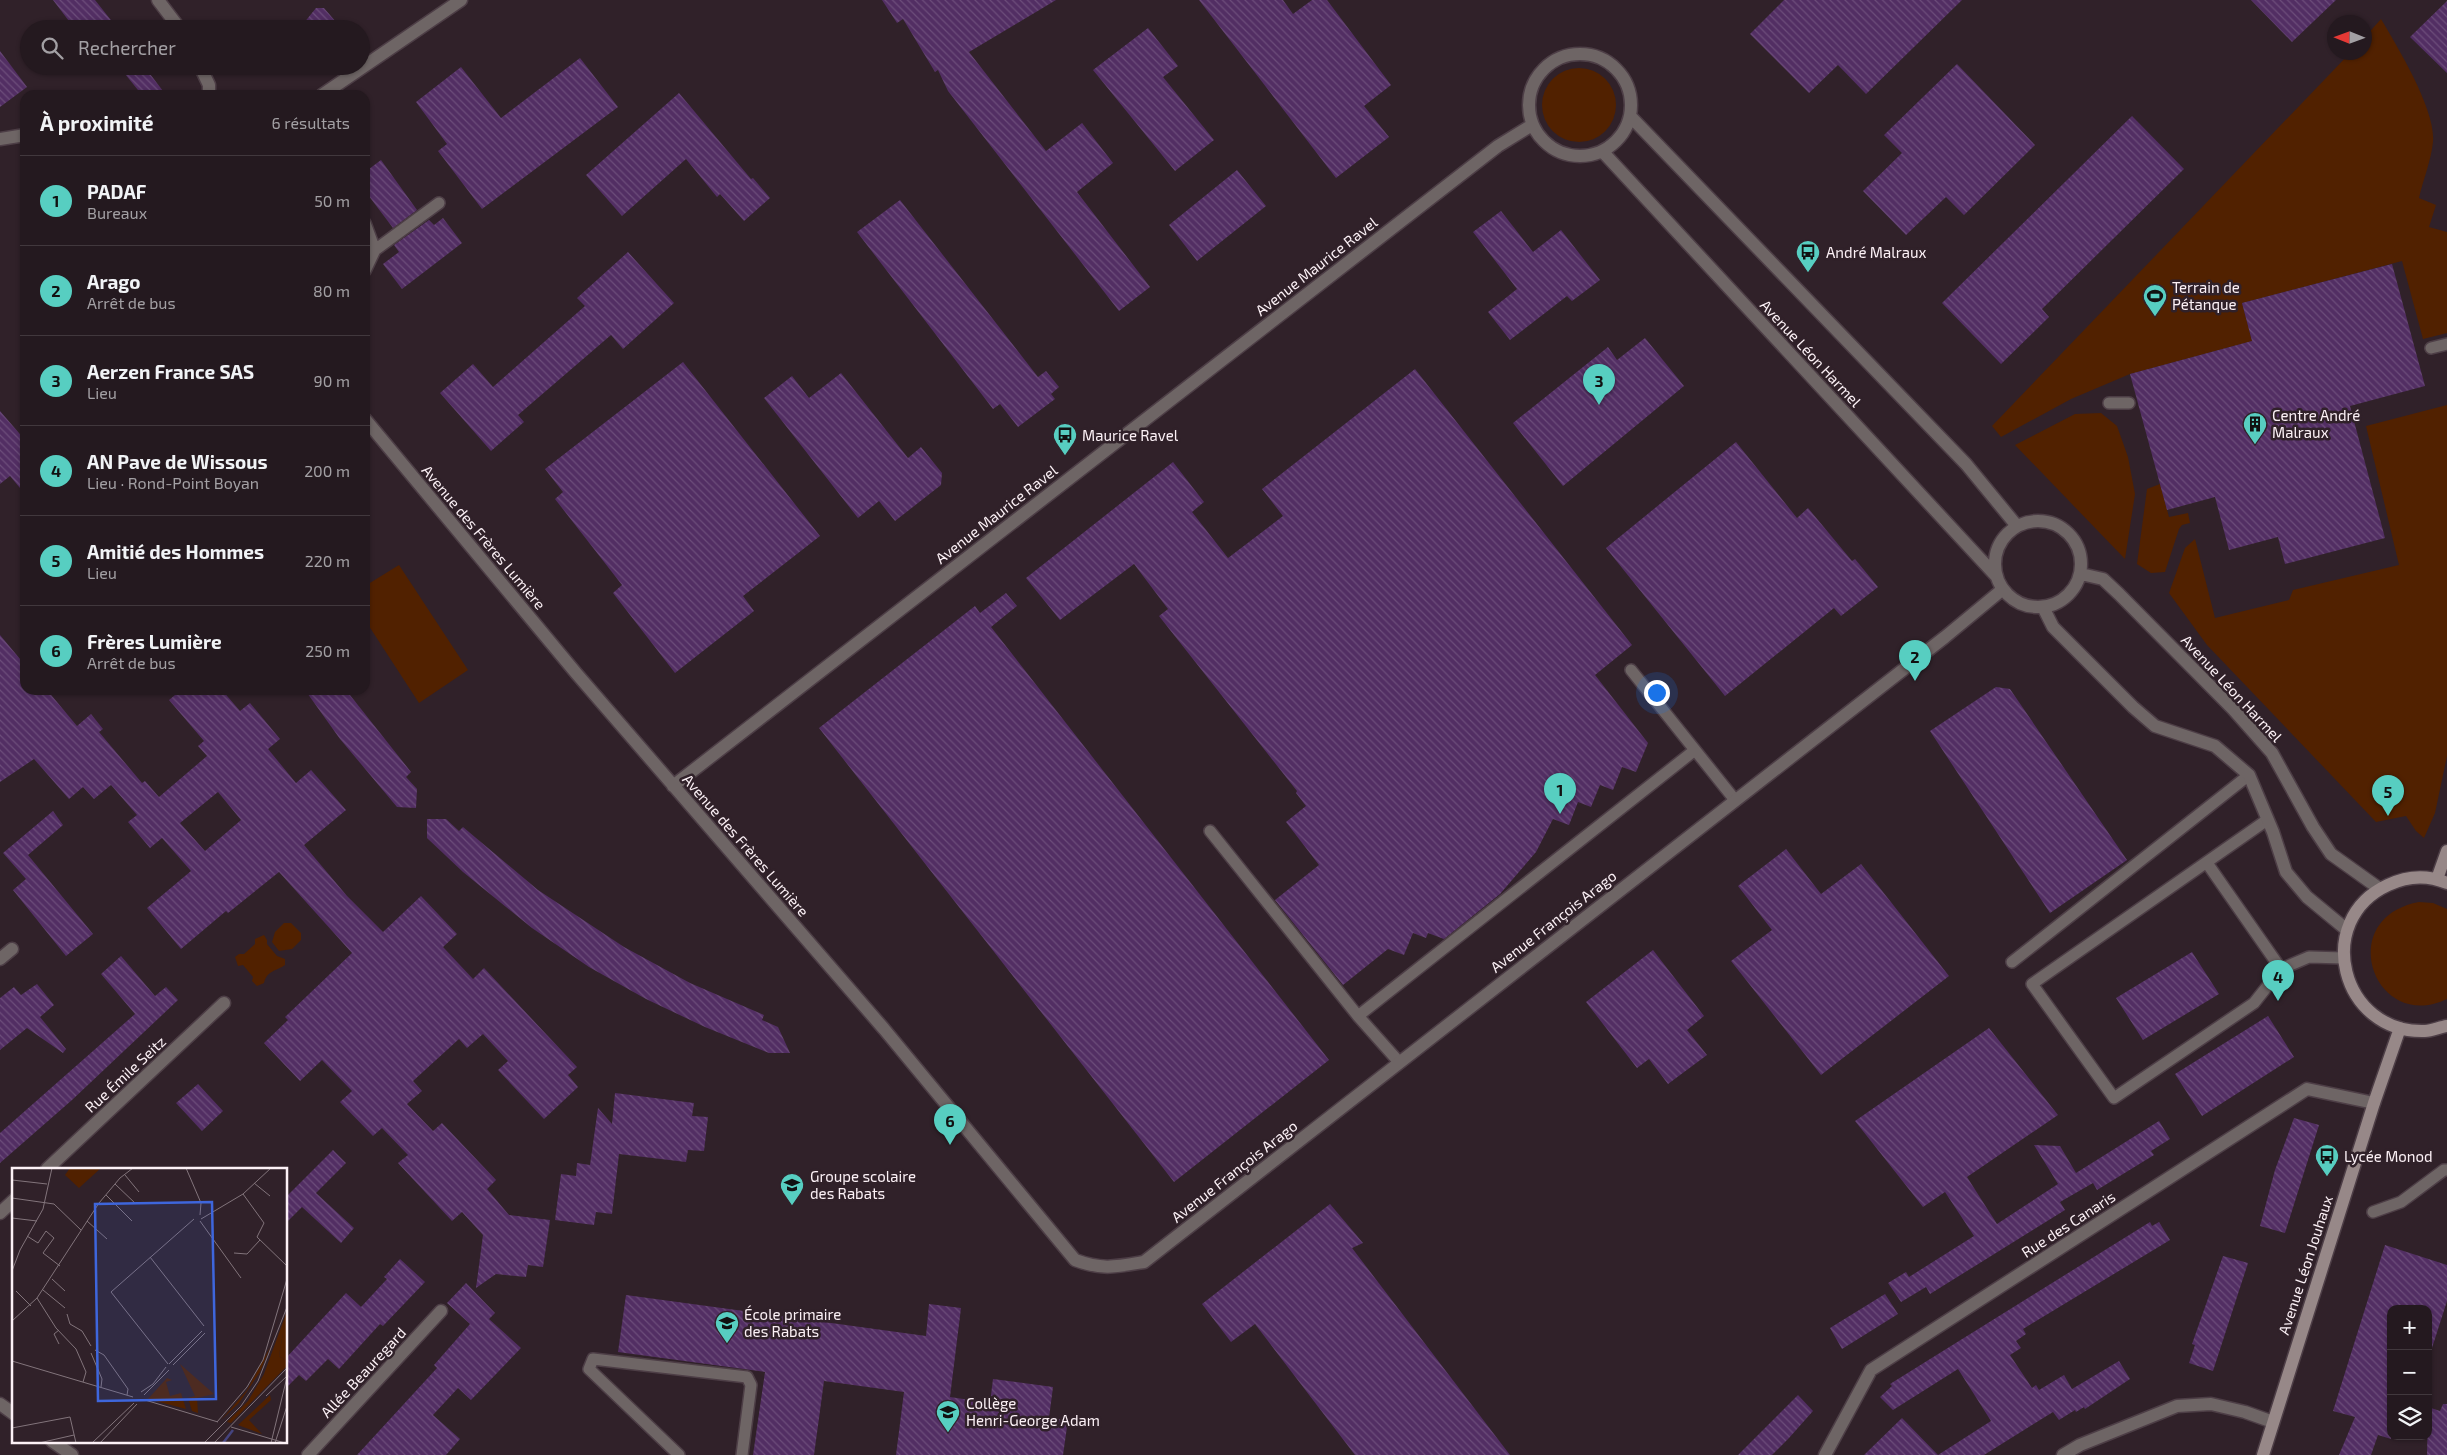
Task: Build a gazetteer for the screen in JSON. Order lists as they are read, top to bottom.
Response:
{
  "streets": {
    "street": [
      "Avenue Maurice Ravel",
      "Avenue Léon Harmel",
      "Avenue des Frères Lumière",
      "Avenue François Arago",
      "Rue Émile Seitz",
      "Rue des Canaris",
      "Avenue Léon Jouhaux",
      "Allée Beauregard"
    ]
  },
  "crossings": [
    ["Avenue Maurice Ravel", "Avenue Léon Harmel"],
    ["Avenue Maurice Ravel", "Avenue des Frères Lumière"],
    ["Avenue Léon Harmel", "Avenue François Arago"],
    ["Avenue des Frères Lumière", "Avenue François Arago"],
    ["Rue des Canaris", "Avenue Léon Jouhaux"]
  ],
  "places": {
    "bus stop": ["André Malraux", "Maurice Ravel", "Lycée Monod"],
    "sports": ["Terrain de Pétanque"],
    "building": ["Centre André Malraux"],
    "school or university": ["Groupe scolaire des Rabats", "École primaire des Rabats", "Collège Henri-George Adam"]
  },
  "north": "left",
  "page": {
    "search": "Rechercher",
    "heading": ["À proximité", "6 résultats"],
    "list": [
      {
        "mark": "1",
        "name": "PADAF",
        "note": "Bureaux",
        "value": "50 m"
      },
      {
        "mark": "2",
        "name": "Arago",
        "note": "Arrêt de bus",
        "value": "80 m"
      },
      {
        "mark": "3",
        "name": "Aerzen France SAS",
        "note": "Lieu",
        "value": "90 m"
      },
      {
        "mark": "4",
        "name": "AN Pave de Wissous",
        "note": "Lieu · Rond-Point Boyan",
        "value": "200 m"
      },
      {
        "mark": "5",
        "name": "Amitié des Hommes",
        "note": "Lieu",
        "value": "220 m"
      },
      {
        "mark": "6",
        "name": "Frères Lumière",
        "note": "Arrêt de bus",
        "value": "250 m"
      }
    ],
    "pins": [
      "3",
      "2",
      "1",
      "5",
      "4",
      "6"
    ],
    "map_buttons": ["+", "−"]
  }
}
